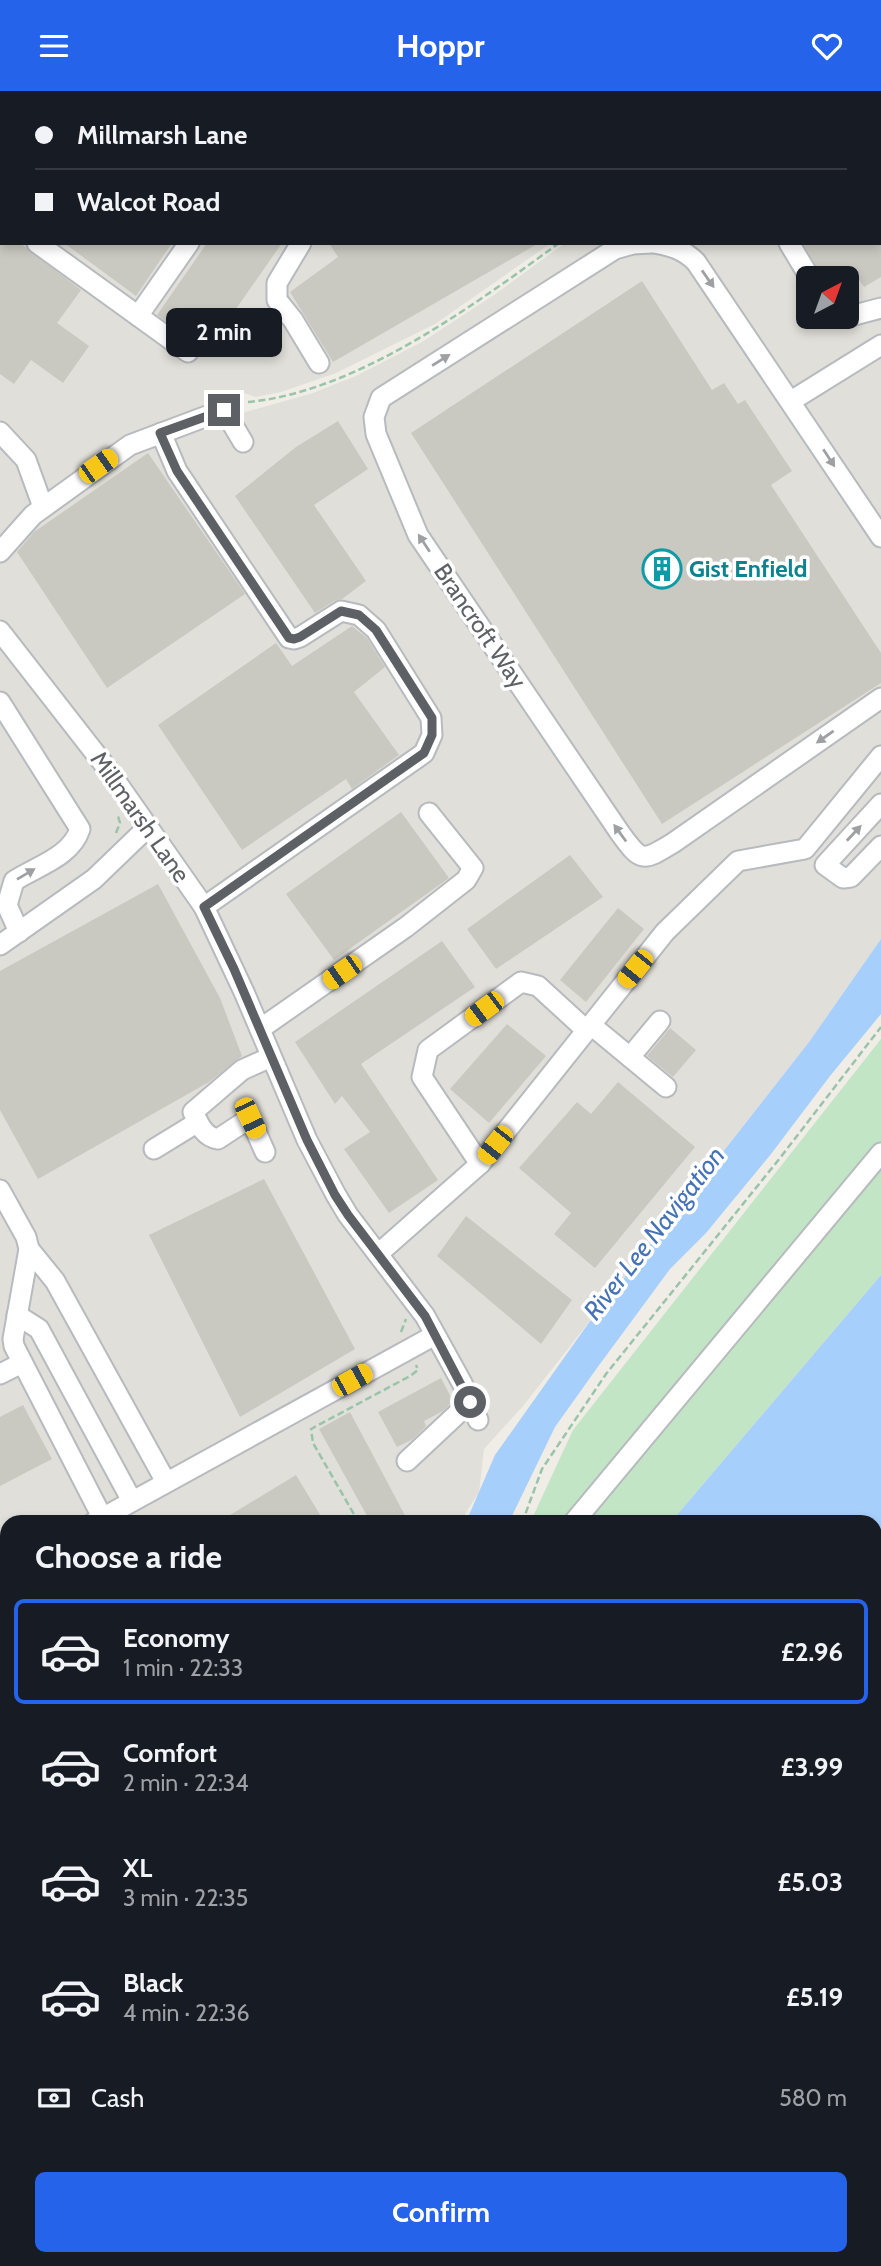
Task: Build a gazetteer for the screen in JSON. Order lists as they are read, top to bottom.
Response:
{
  "streets": {
    "street": ["Brancroft Way", "Millmarsh Lane"]
  },
  "water": ["River Lee Navigation"],
  "places": {
    "building": ["Gist Enfield"]
  },
  "north": "top right",
  "page": {
    "header": "Hoppr",
    "banner": ["Millmarsh Lane", "Walcot Road"],
    "bubble": "2 min",
    "heading": "Choose a ride",
    "list": [
      {
        "name": "Economy",
        "note": "1 min · 22:33",
        "value": "£2.96"
      },
      {
        "name": "Comfort",
        "note": "2 min · 22:34",
        "value": "£3.99"
      },
      {
        "name": "XL",
        "note": "3 min · 22:35",
        "value": "£5.03"
      },
      {
        "name": "Black",
        "note": "4 min · 22:36",
        "value": "£5.19"
      }
    ],
    "pay": ["Cash", "580 m"],
    "buttons": "Confirm"
  }
}
